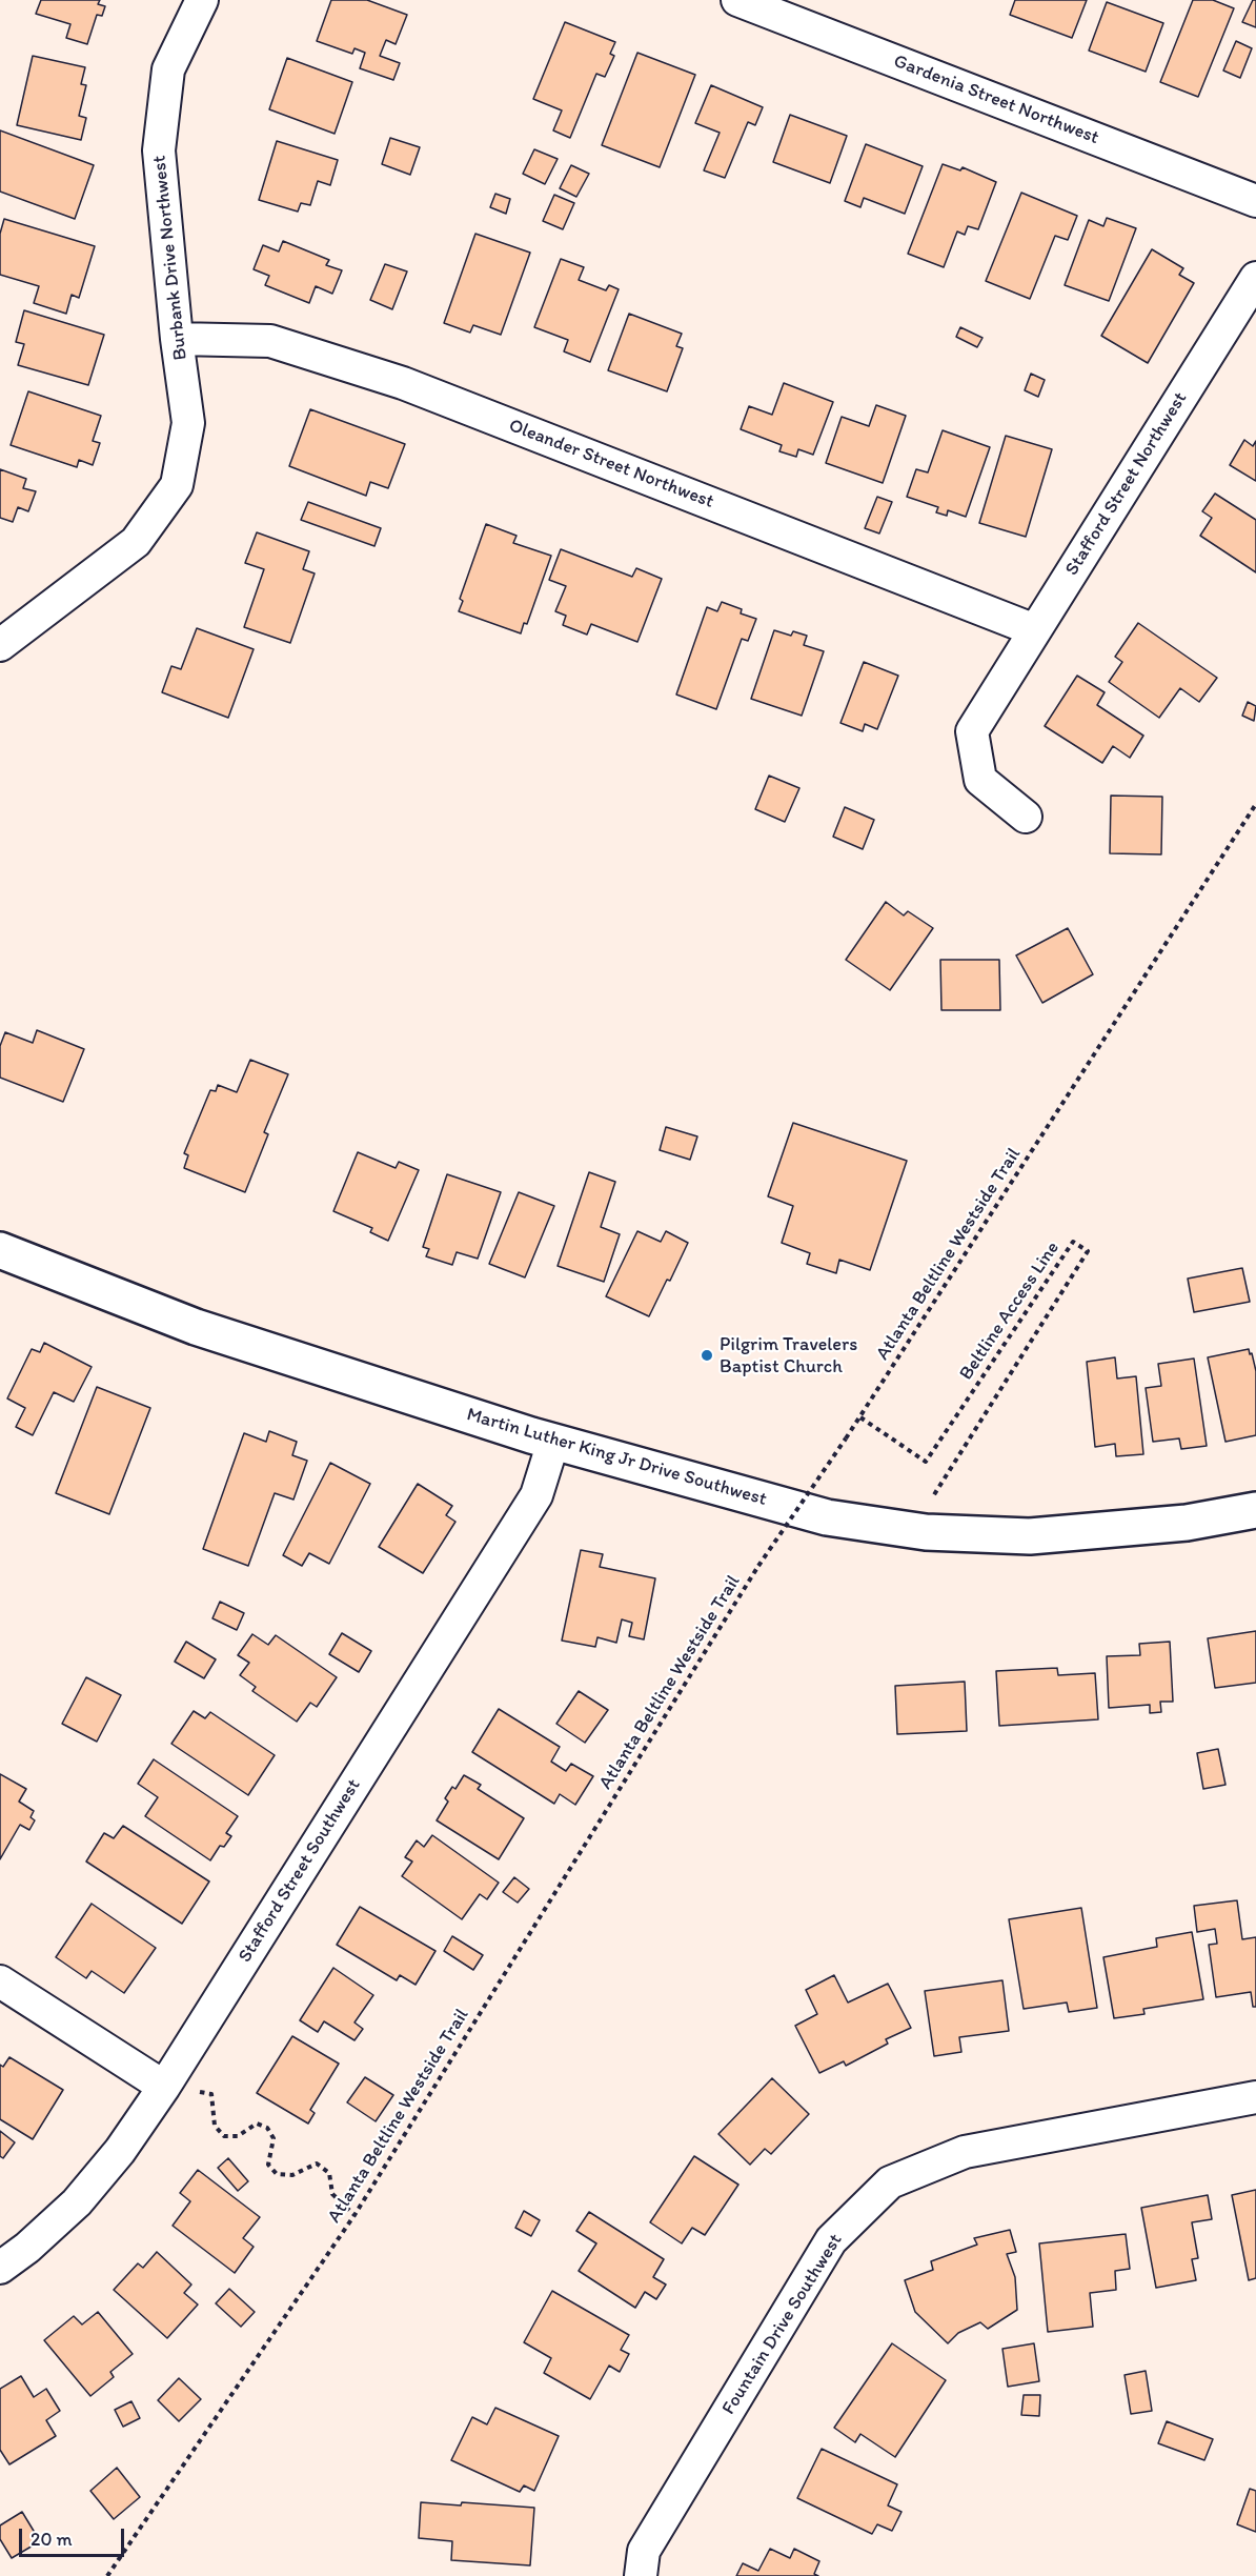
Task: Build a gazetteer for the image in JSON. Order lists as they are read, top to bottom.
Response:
{
  "streets": {
    "main road": ["Martin Luther King Jr Drive Southwest"],
    "street": [
      "Gardenia Street Northwest",
      "Burbank Drive Northwest",
      "Oleander Street Northwest",
      "Stafford Street Northwest",
      "Stafford Street Southwest",
      "Fountain Drive Southwest"
    ],
    "path": ["Atlanta Beltline Westside Trail", "Beltline Access Line"]
  },
  "crossings": [
    ["Burbank Drive Northwest", "Oleander Street Northwest"],
    ["Oleander Street Northwest", "Stafford Street Northwest"],
    ["Atlanta Beltline Westside Trail", "Beltline Access Line"],
    ["Beltline Access Line", "Martin Luther King Jr Drive Southwest"],
    ["Martin Luther King Jr Drive Southwest", "Stafford Street Southwest"]
  ],
  "places": ["Pilgrim Travelers Baptist Church"],
  "scale_bar": "20 m"
}
